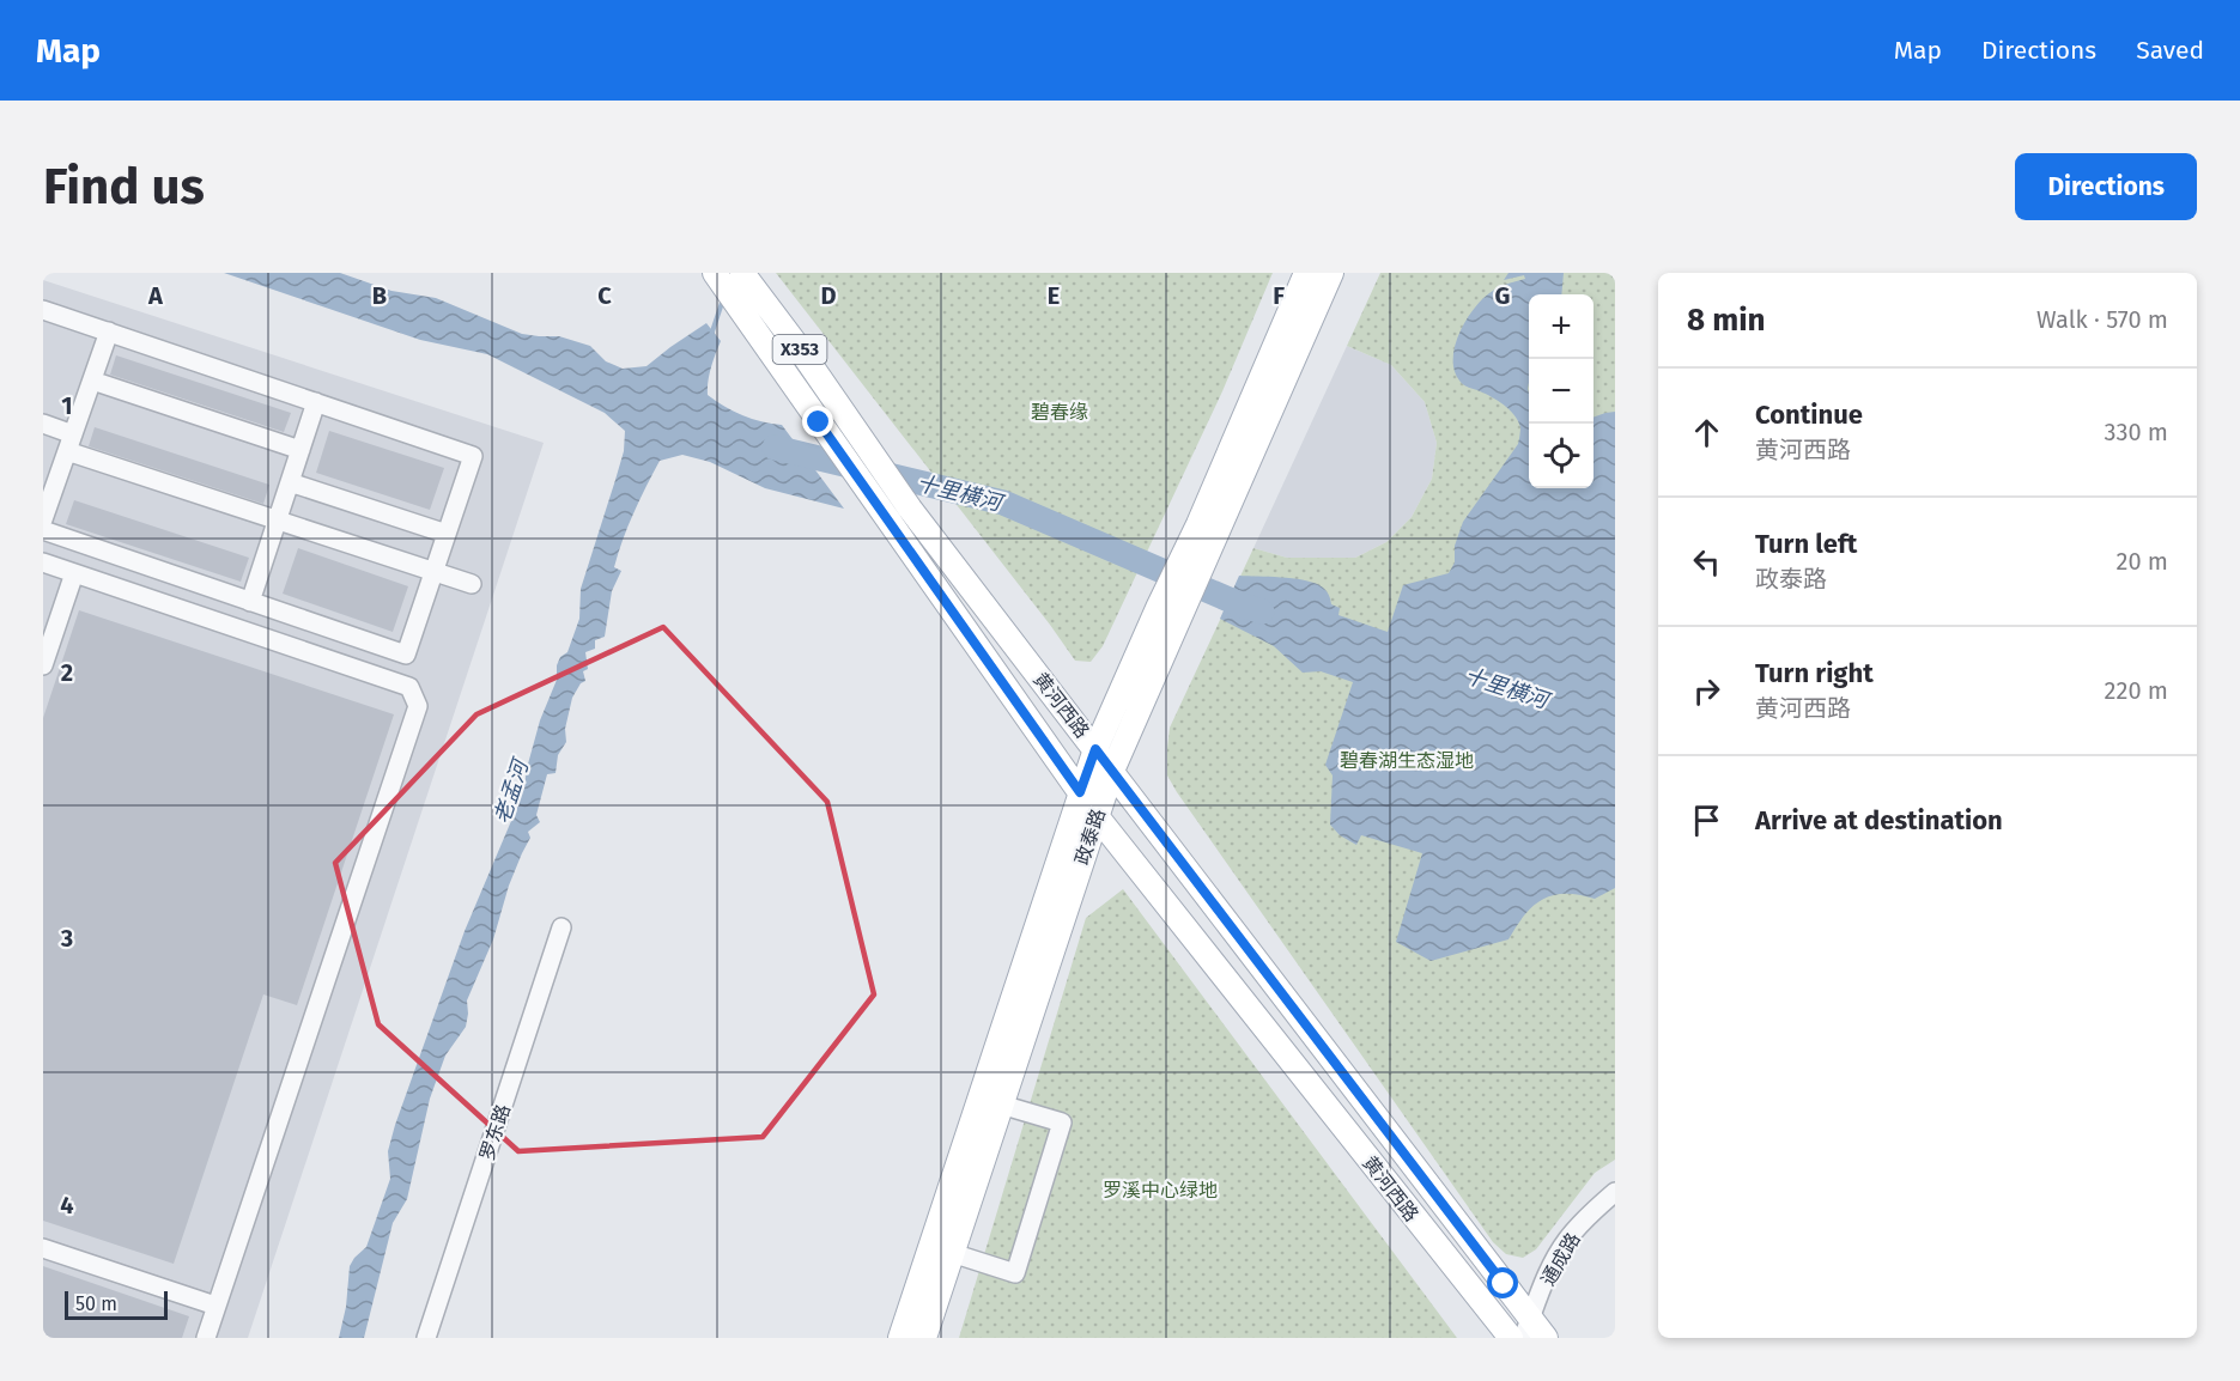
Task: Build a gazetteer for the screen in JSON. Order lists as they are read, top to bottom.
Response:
{
  "streets": {
    "main road": ["X353", "黄河西路", "政泰路"],
    "street": ["罗东路", "通成路"]
  },
  "crossings": [
    ["黄河西路", "政泰路"],
    ["黄河西路", "通成路"]
  ],
  "water": ["十里横河", "老孟河"],
  "parks": ["碧春缘", "碧春湖生态湿地", "罗溪中心绿地"],
  "scale_bar": "50 m",
  "page": {
    "header": "Map",
    "nav": ["Map", "Directions", "Saved"],
    "buttons": "Directions",
    "title": "Find us",
    "heading": ["8 min", "Walk · 570 m"],
    "map_buttons": ["+", "−"],
    "list": [
      ["Continue", "黄河西路", "330 m"],
      ["Turn left", "政泰路", "20 m"],
      ["Turn right", "黄河西路", "220 m"],
      "Arrive at destination"
    ],
    "scale": "50 m"
  },
  "grid": {
    "columns": [
      "A",
      "B",
      "C",
      "D",
      "E",
      "F",
      "G"
    ],
    "rows": [
      "1",
      "2",
      "3",
      "4"
    ]
  }
}
